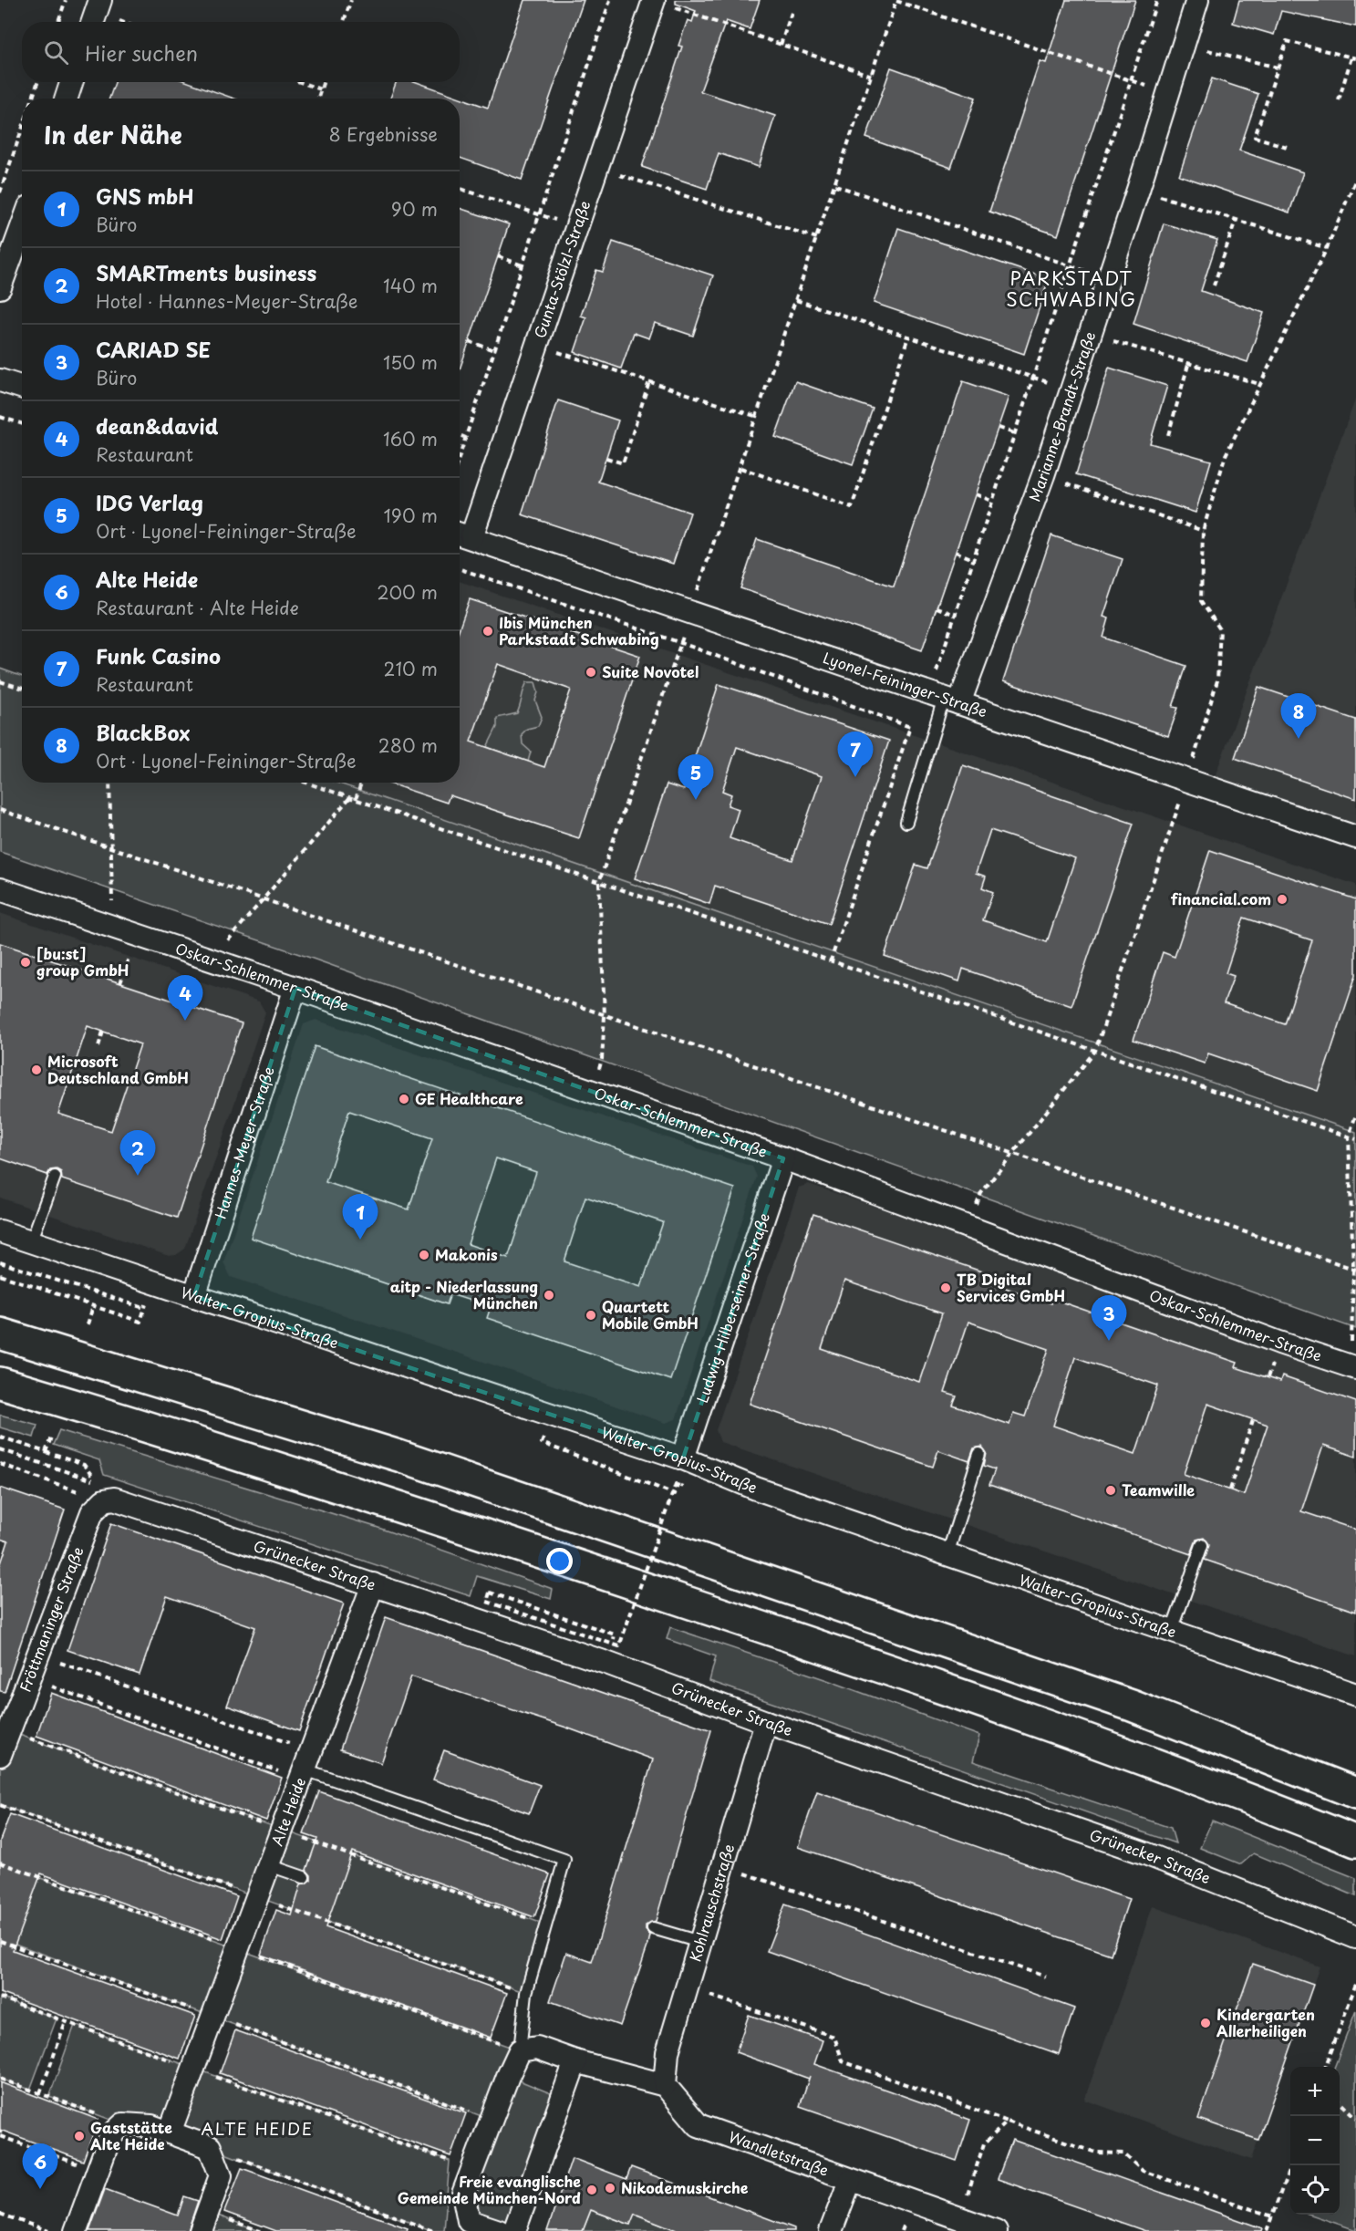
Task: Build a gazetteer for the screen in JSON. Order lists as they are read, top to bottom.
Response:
{
  "streets": {
    "street": [
      "Gunta-Stölzl-Straße",
      "Marianne-Brandt-Straße",
      "Lyonel-Feininger-Straße",
      "Oskar-Schlemmer-Straße",
      "Hannes-Meyer-Straße",
      "Ludwig-Hilberseimer-Straße",
      "Walter-Gropius-Straße",
      "Grünecker Straße",
      "Fröttmaninger Straße",
      "Alte Heide",
      "Kohlrauschstraße",
      "Wandletstraße"
    ]
  },
  "crossings": [
    ["Gunta-Stölzl-Straße", "Lyonel-Feininger-Straße"],
    ["Marianne-Brandt-Straße", "Lyonel-Feininger-Straße"],
    ["Oskar-Schlemmer-Straße", "Hannes-Meyer-Straße"],
    ["Oskar-Schlemmer-Straße", "Ludwig-Hilberseimer-Straße"],
    ["Hannes-Meyer-Straße", "Walter-Gropius-Straße"],
    ["Ludwig-Hilberseimer-Straße", "Walter-Gropius-Straße"],
    ["Grünecker Straße", "Fröttmaninger Straße"],
    ["Grünecker Straße", "Alte Heide"],
    ["Grünecker Straße", "Kohlrauschstraße"],
    ["Kohlrauschstraße", "Wandletstraße"]
  ],
  "districts": ["PARKSTADT SCHWABING", "ALTE HEIDE"],
  "places": [
    "Ibis München Parkstadt Schwabing",
    "Suite Novotel",
    "financial.com",
    "[bu:st] group GmbH",
    "Microsoft Deutschland GmbH",
    "GE Healthcare",
    "Makonis",
    "TB Digital Services GmbH",
    "aitp - Niederlassung München",
    "Quartett Mobile GmbH",
    "Teamwille",
    "Kindergarten Allerheiligen",
    "Gaststätte Alte Heide",
    "Nikodemuskirche",
    "Freie evanglische Gemeinde München-Nord"
  ],
  "page": {
    "search": "Hier suchen",
    "heading": ["In der Nähe", "8 Ergebnisse"],
    "list": [
      {
        "mark": "1",
        "name": "GNS mbH",
        "note": "Büro",
        "value": "90 m"
      },
      {
        "mark": "2",
        "name": "SMARTments business",
        "note": "Hotel · Hannes-Meyer-Straße",
        "value": "140 m"
      },
      {
        "mark": "3",
        "name": "CARIAD SE",
        "note": "Büro",
        "value": "150 m"
      },
      {
        "mark": "4",
        "name": "dean&david",
        "note": "Restaurant",
        "value": "160 m"
      },
      {
        "mark": "5",
        "name": "IDG Verlag",
        "note": "Ort · Lyonel-Feininger-Straße",
        "value": "190 m"
      },
      {
        "mark": "6",
        "name": "Alte Heide",
        "note": "Restaurant · Alte Heide",
        "value": "200 m"
      },
      {
        "mark": "7",
        "name": "Funk Casino",
        "note": "Restaurant",
        "value": "210 m"
      },
      {
        "mark": "8",
        "name": "BlackBox",
        "note": "Ort · Lyonel-Feininger-Straße",
        "value": "280 m"
      }
    ],
    "pins": [
      "8",
      "7",
      "5",
      "4",
      "2",
      "1",
      "3",
      "6"
    ],
    "map_buttons": ["+", "−"]
  }
}
